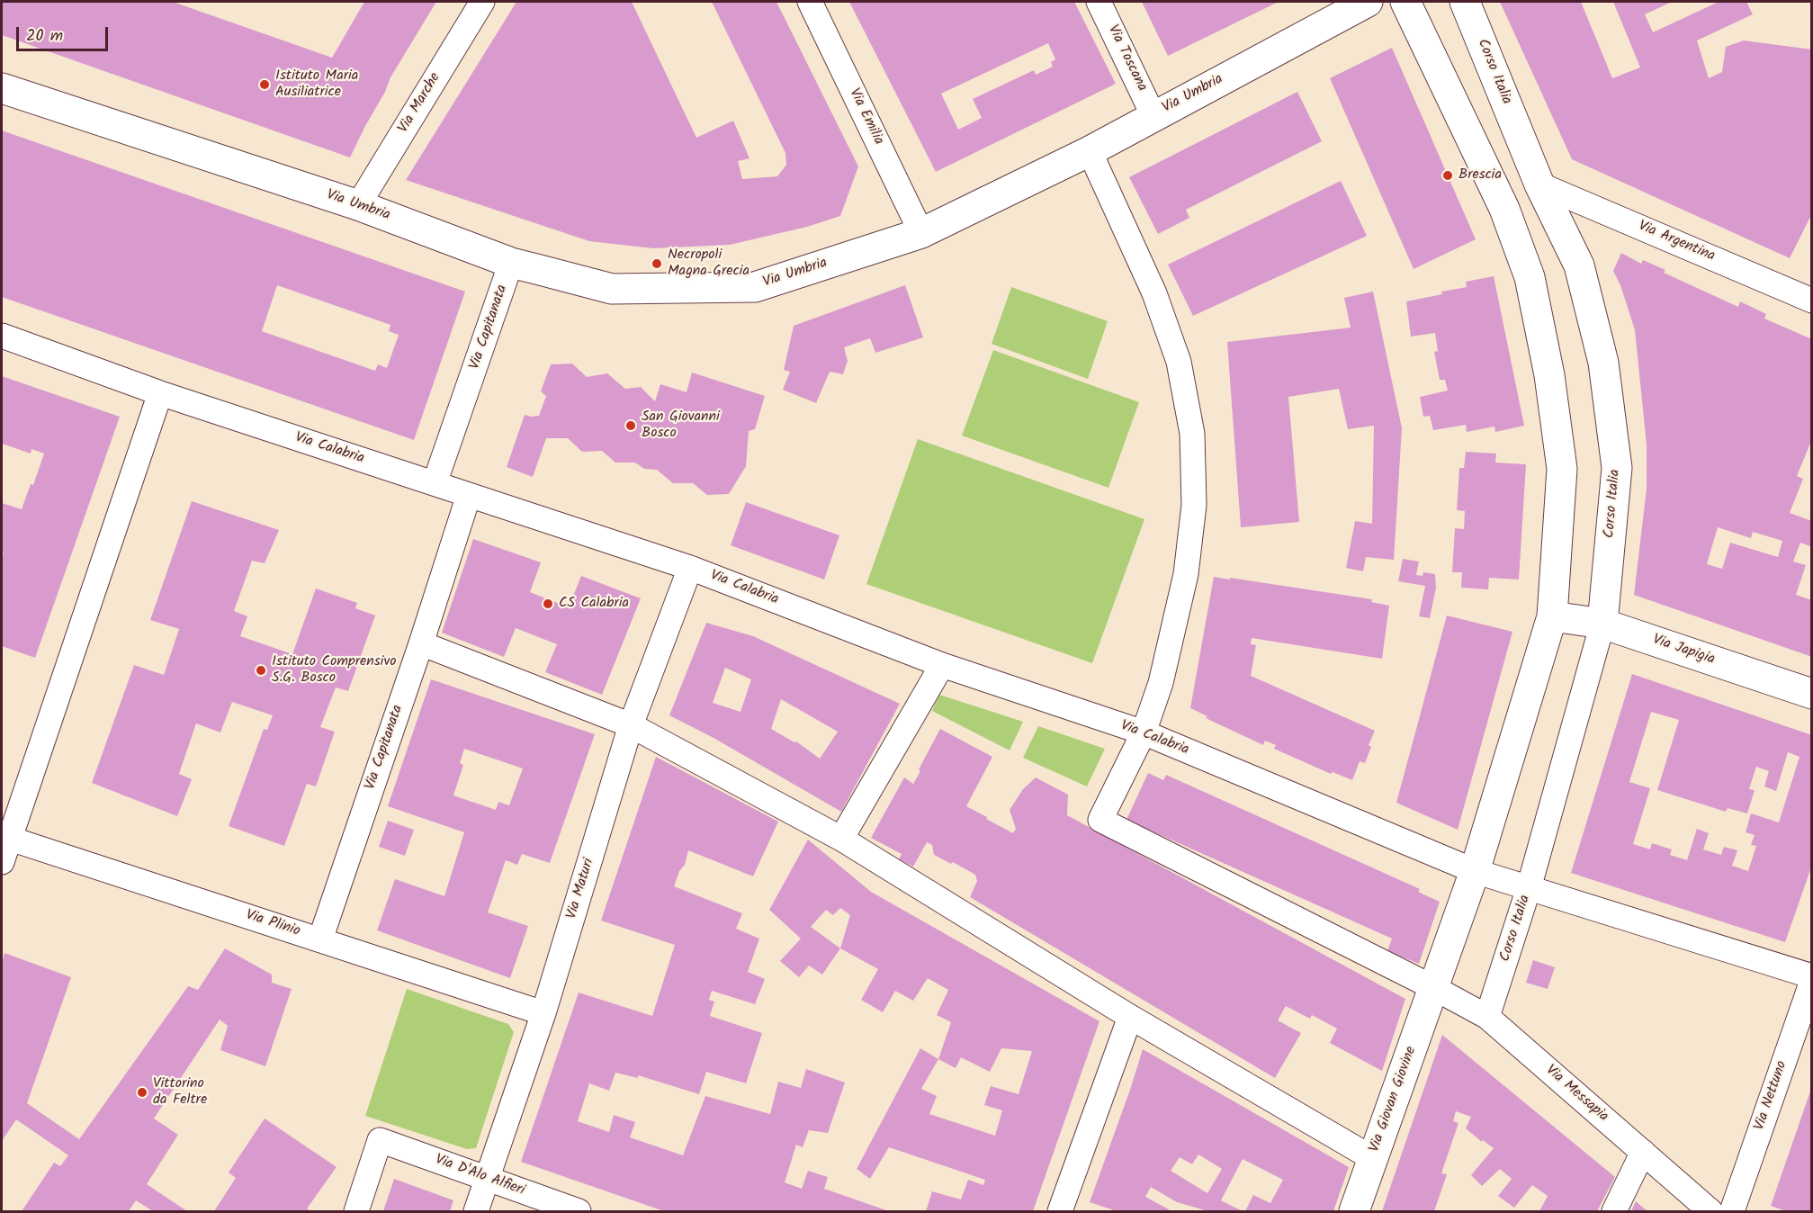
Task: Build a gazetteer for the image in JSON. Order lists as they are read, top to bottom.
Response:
{
  "streets": {
    "street": [
      "Via Toscana",
      "Corso Italia",
      "Via Umbria",
      "Via Marche",
      "Via Emilia",
      "Via Argentina",
      "Via Capitanata",
      "Via Calabria",
      "Via Japigia",
      "Via Maturi",
      "Via Plinio",
      "Via Messapia",
      "Via Nettuno",
      "Via Giovan Giovine",
      "Via D'Alo Alfieri"
    ]
  },
  "crossings": [
    ["Via Toscana", "Via Umbria"],
    ["Corso Italia", "Via Argentina"],
    ["Corso Italia", "Via Calabria"],
    ["Corso Italia", "Via Japigia"],
    ["Corso Italia", "Via Messapia"],
    ["Via Umbria", "Via Marche"],
    ["Via Umbria", "Via Emilia"],
    ["Via Umbria", "Via Capitanata"],
    ["Via Capitanata", "Via Calabria"],
    ["Via Capitanata", "Via Plinio"],
    ["Via Calabria", "Via Maturi"],
    ["Via Calabria", "Via Messapia"],
    ["Via Maturi", "Via Plinio"],
    ["Via Maturi", "Via D'Alo Alfieri"],
    ["Via Messapia", "Via Giovan Giovine"]
  ],
  "places": [
    "Istituto Maria Ausiliatrice",
    "Brescia",
    "Necropoli Magna Grecia",
    "San Giovanni Bosco",
    "CS Calabria",
    "Istituto Comprensivo S.G. Bosco",
    "Vittorino da Feltre"
  ],
  "scale_bar": "20 m"
}
